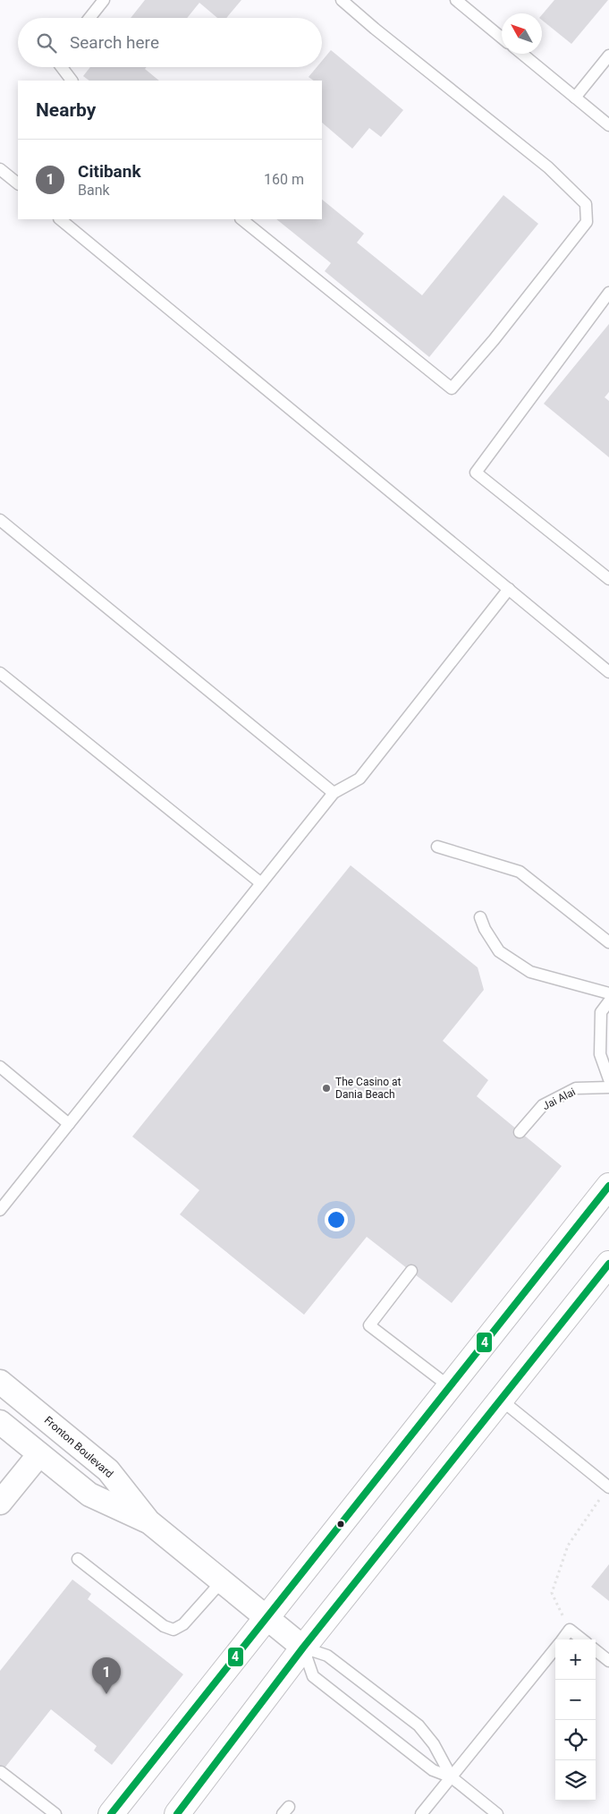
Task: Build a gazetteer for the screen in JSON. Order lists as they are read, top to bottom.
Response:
{
  "streets": {
    "street": ["Fronton Boulevard"],
    "lane": ["Jai Alai"]
  },
  "places": ["The Casino at Dania Beach"],
  "lines": ["transit line 4"],
  "north": "top left",
  "page": {
    "search": "Search here",
    "heading": "Nearby",
    "list": [
      {
        "mark": "1",
        "name": "Citibank",
        "note": "Bank",
        "value": "160 m"
      }
    ],
    "map_buttons": ["+", "−"],
    "pins": "1"
  }
}
